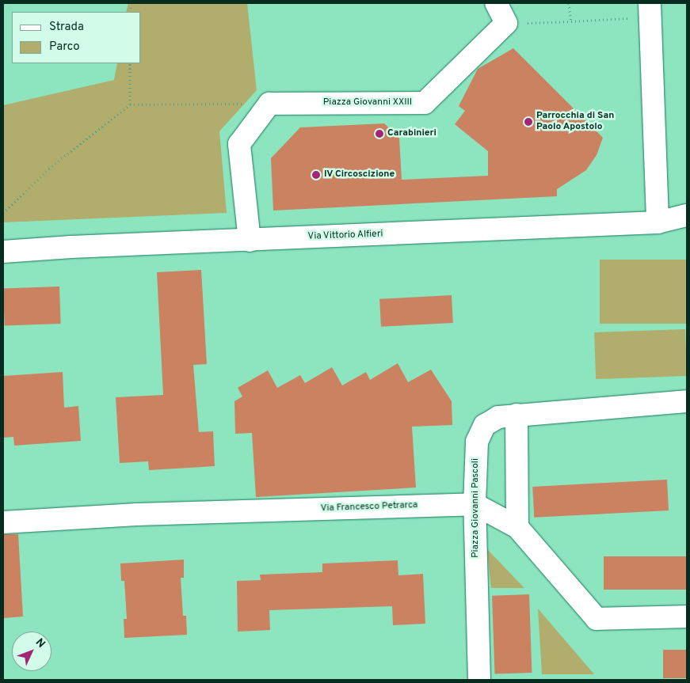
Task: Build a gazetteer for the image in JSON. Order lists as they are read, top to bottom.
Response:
{
  "streets": {
    "street": [
      "Piazza Giovanni XXIII",
      "Via Vittorio Alfieri",
      "Via Francesco Petrarca",
      "Piazza Giovanni Pascoli"
    ]
  },
  "crossings": [
    ["Via Francesco Petrarca", "Piazza Giovanni Pascoli"]
  ],
  "places": ["Parrocchia di San Paolo Apostolo", "Carabinieri", "IV Circoscizione"],
  "legend": ["Strada", "Parco"],
  "north": "top right"
}
